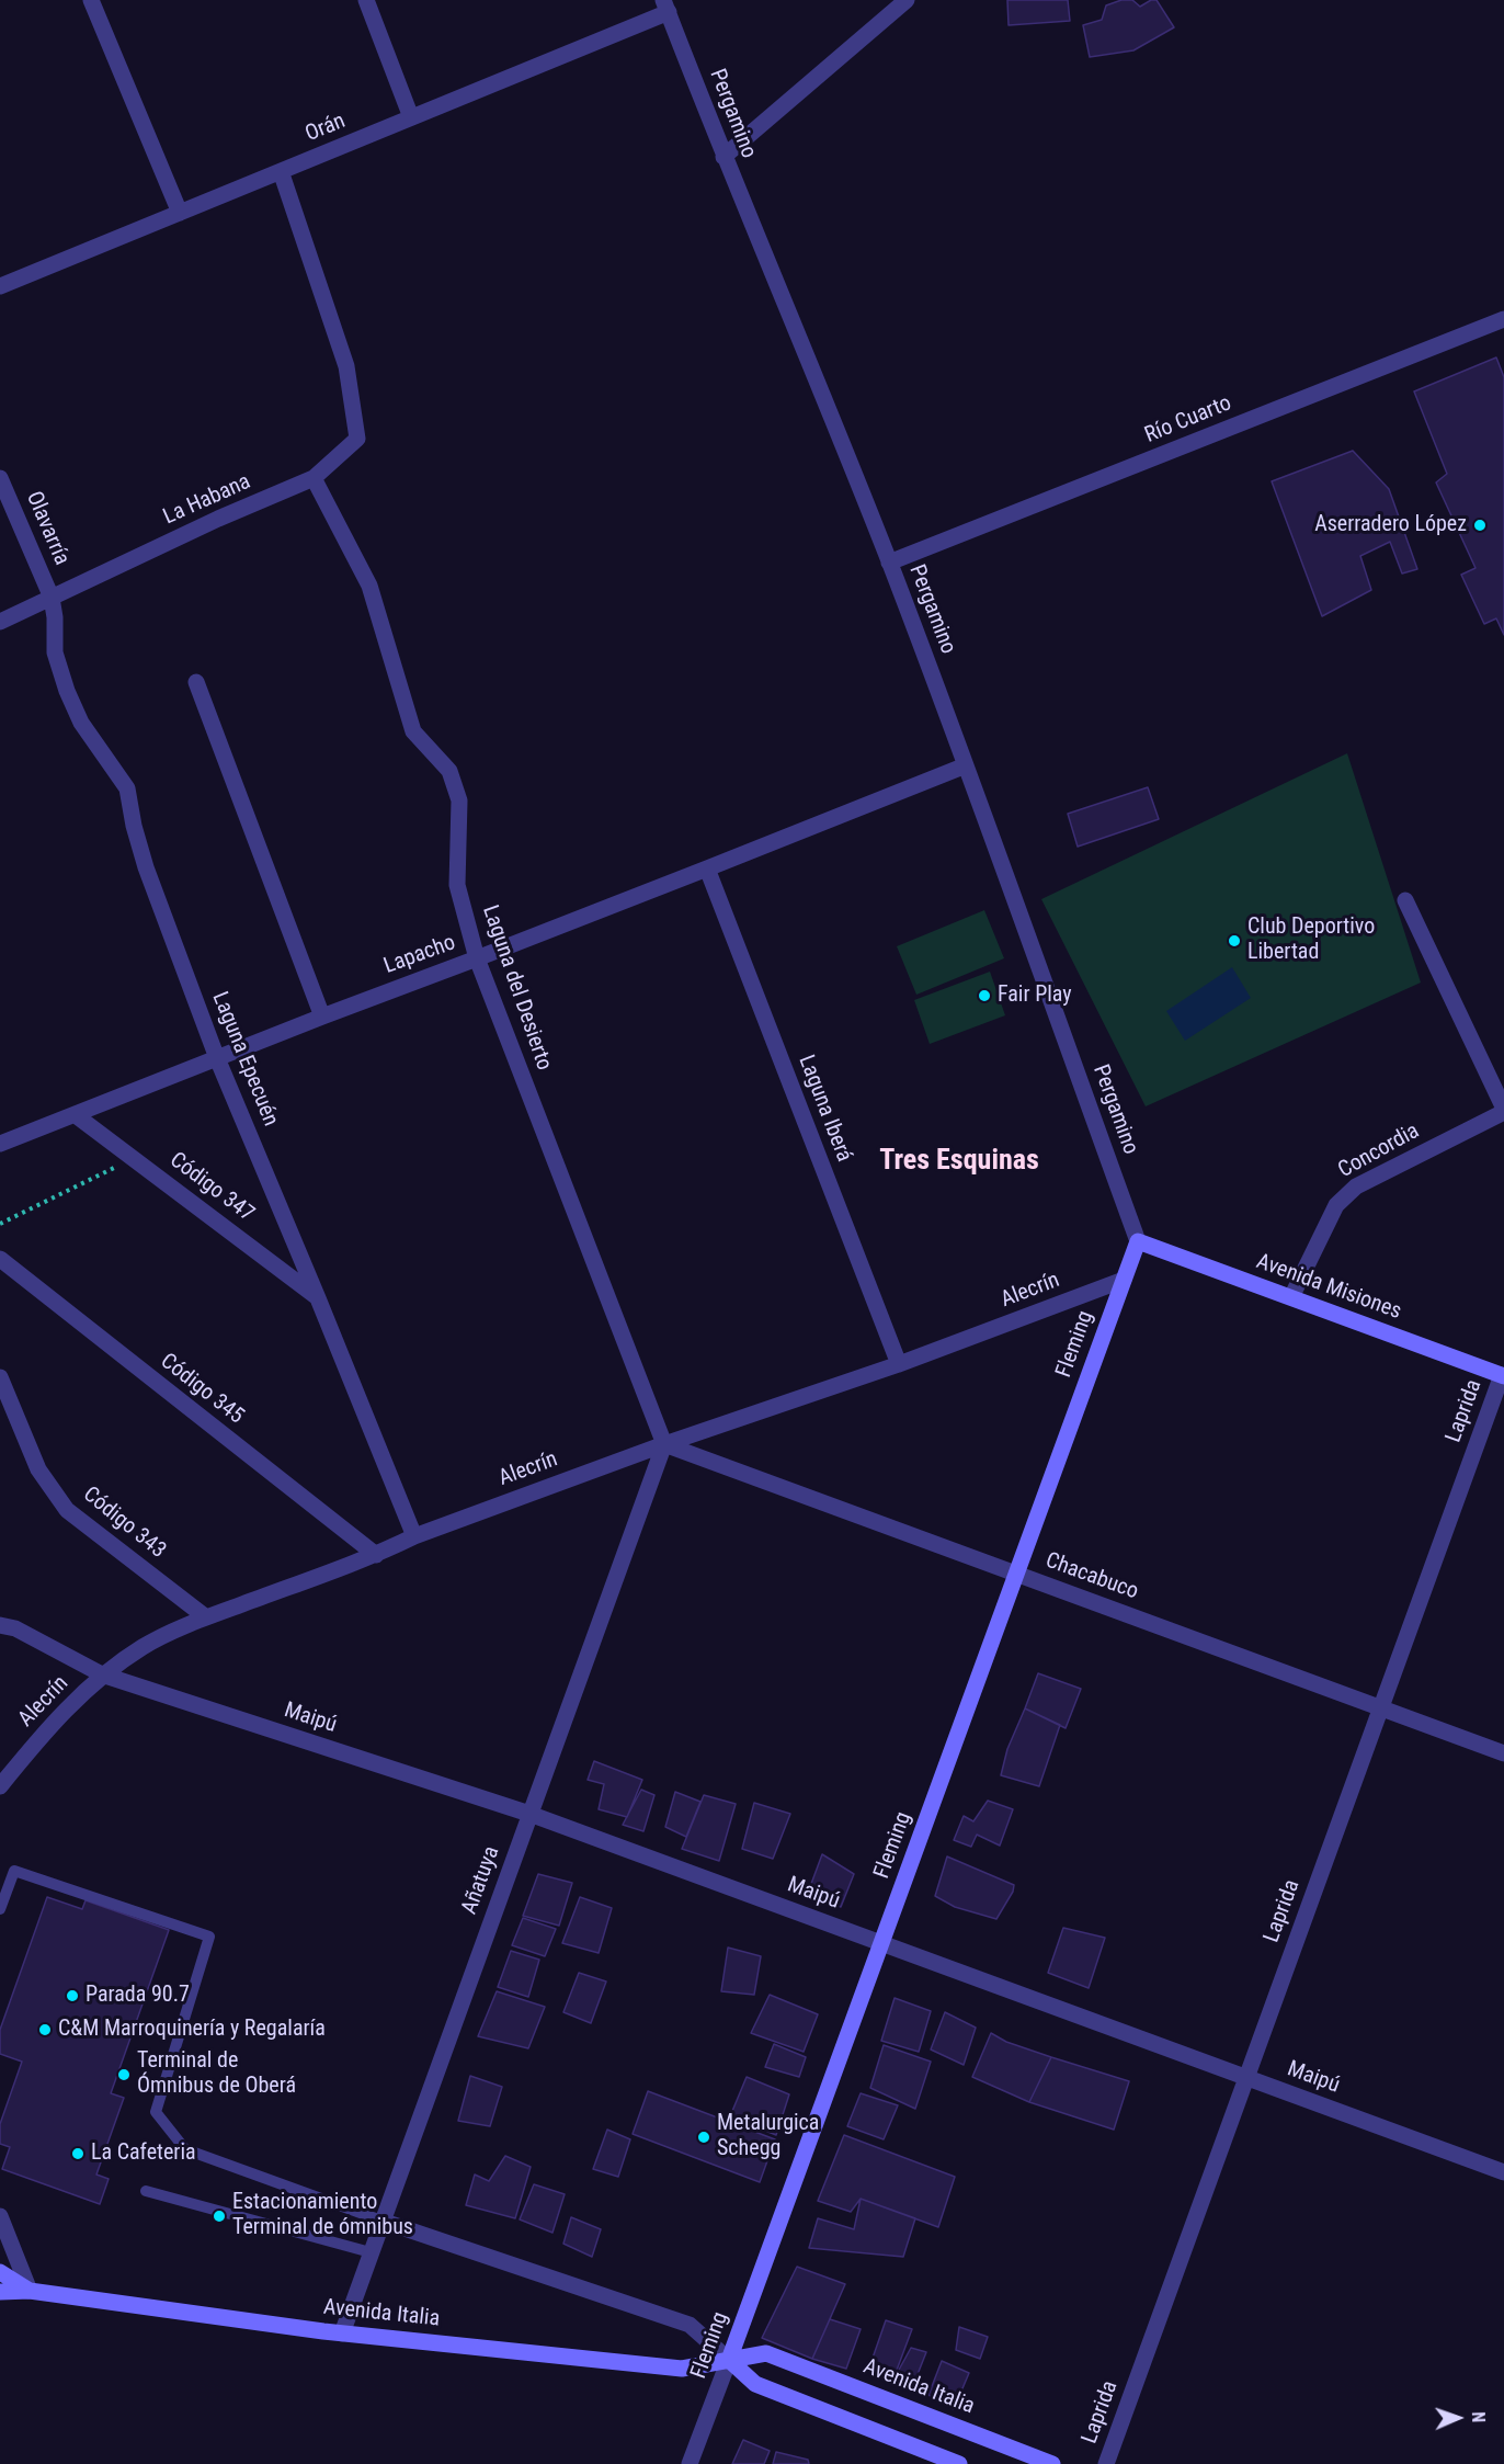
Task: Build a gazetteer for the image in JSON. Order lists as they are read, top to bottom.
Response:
{
  "streets": {
    "main road": ["Avenida Misiones", "Fleming", "Avenida Italia"],
    "street": [
      "Pergamino",
      "Orán",
      "Río Cuarto",
      "La Habana",
      "Olavarría",
      "Lapacho",
      "Laguna del Desierto",
      "Laguna Epecuén",
      "Laguna Iberá",
      "Concordia",
      "Código 347",
      "Alecrín",
      "Código 345",
      "Laprida",
      "Código 343",
      "Chacabuco",
      "Maipú",
      "Añatuya"
    ]
  },
  "crossings": [
    ["Pergamino", "Orán"],
    ["Pergamino", "Río Cuarto"],
    ["Pergamino", "Lapacho"],
    ["Pergamino", "Avenida Misiones"],
    ["Pergamino", "Fleming"],
    ["Orán", "La Habana"],
    ["La Habana", "Olavarría"],
    ["La Habana", "Laguna del Desierto"],
    ["La Habana", "Laguna Epecuén"],
    ["Olavarría", "Laguna Epecuén"],
    ["Lapacho", "Laguna del Desierto"],
    ["Lapacho", "Laguna Epecuén"],
    ["Lapacho", "Laguna Iberá"],
    ["Lapacho", "Código 347"],
    ["Laguna del Desierto", "Alecrín"],
    ["Laguna del Desierto", "Chacabuco"],
    ["Laguna del Desierto", "Añatuya"],
    ["Laguna Epecuén", "Código 347"],
    ["Laguna Epecuén", "Alecrín"],
    ["Laguna Iberá", "Alecrín"],
    ["Concordia", "Avenida Misiones"],
    ["Avenida Misiones", "Fleming"],
    ["Avenida Misiones", "Laprida"],
    ["Alecrín", "Fleming"],
    ["Alecrín", "Código 345"],
    ["Alecrín", "Código 343"],
    ["Alecrín", "Chacabuco"],
    ["Alecrín", "Maipú"],
    ["Alecrín", "Añatuya"],
    ["Fleming", "Chacabuco"],
    ["Fleming", "Maipú"],
    ["Fleming", "Avenida Italia"],
    ["Laprida", "Chacabuco"],
    ["Laprida", "Maipú"],
    ["Chacabuco", "Añatuya"],
    ["Maipú", "Añatuya"],
    ["Añatuya", "Avenida Italia"]
  ],
  "districts": ["Tres Esquinas"],
  "places": [
    "Aserradero López",
    "Club Deportivo Libertad",
    "Fair Play",
    "Parada 90.7",
    "C&M Marroquinería y Regalaría",
    "Terminal de Ómnibus de Oberá",
    "Metalurgica Schegg",
    "La Cafeteria",
    "Estacionamiento Terminal de ómnibus"
  ],
  "north": "right"
}
